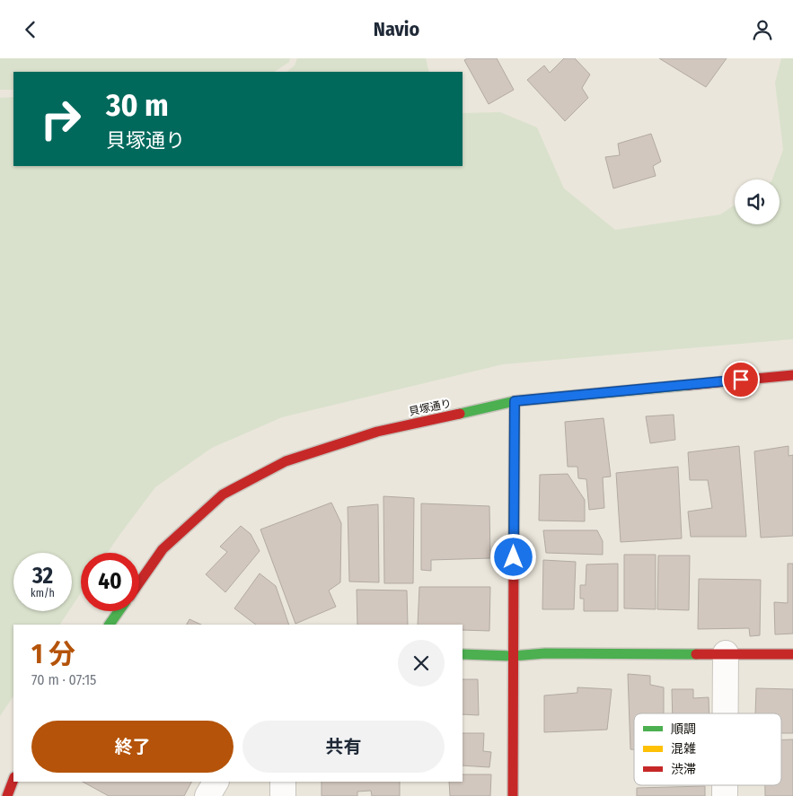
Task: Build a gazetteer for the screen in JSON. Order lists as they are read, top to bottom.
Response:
{
  "streets": {
    "street": ["貝塚通り"]
  },
  "legend": ["順調", "混雑", "渋滞"],
  "page": {
    "header": "Navio",
    "turn": ["30 m", "貝塚通り"],
    "speed": "32 km/h",
    "limit": "40",
    "heading": ["1 分", "70 m · 07:15"],
    "buttons": ["終了", "共有"]
  }
}
